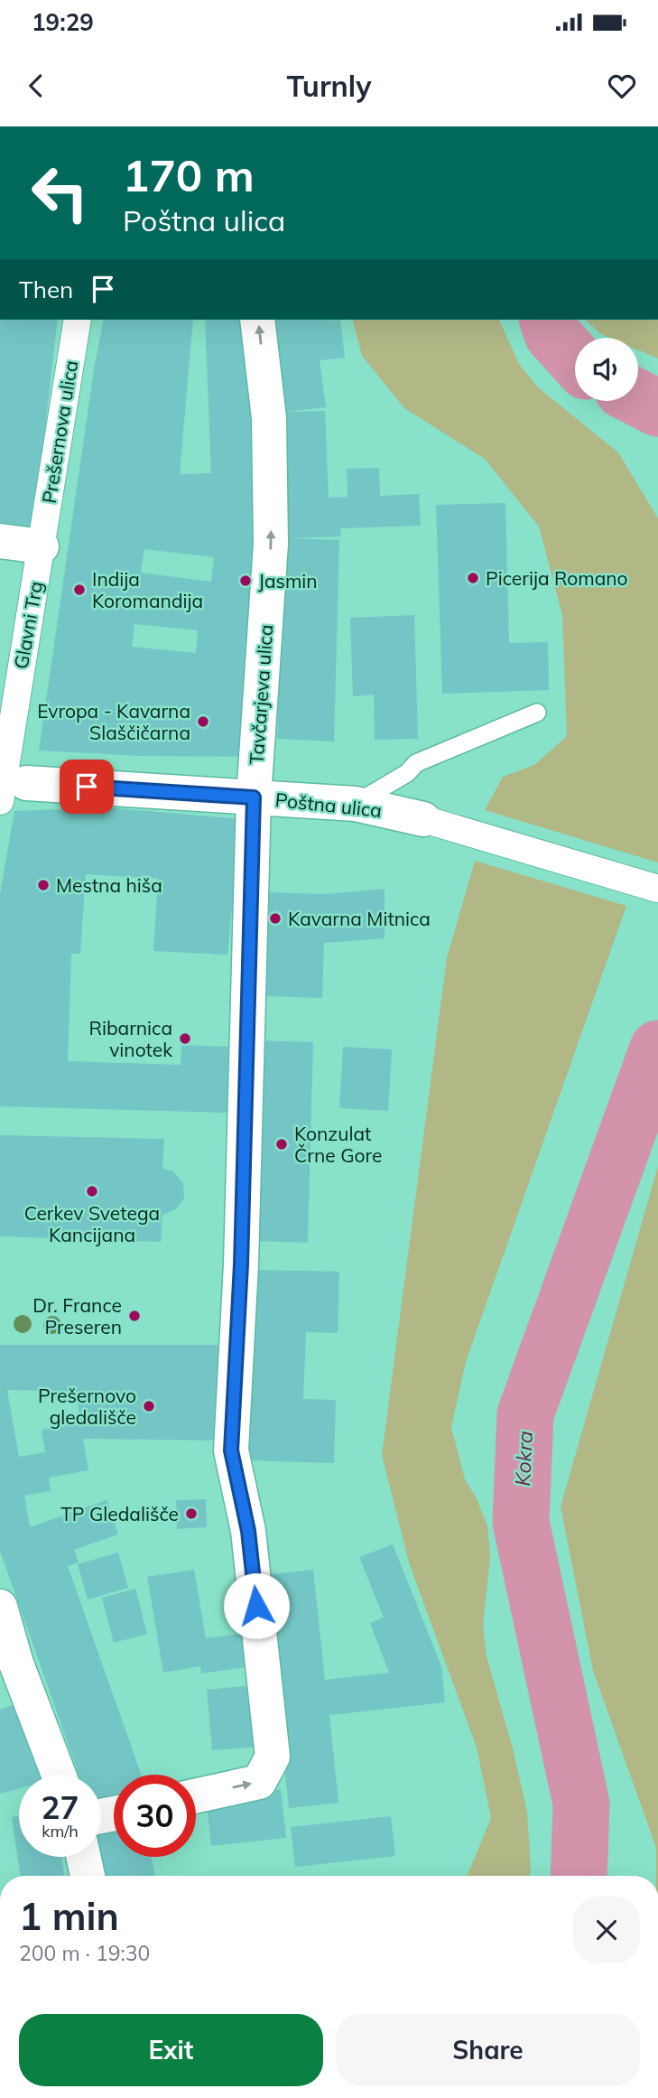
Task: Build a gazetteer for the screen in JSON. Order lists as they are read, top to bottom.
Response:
{
  "streets": {
    "street": [
      "Prešernova ulica",
      "Glavni Trg",
      "Tavčarjeva ulica",
      "Poštna ulica"
    ]
  },
  "crossings": [
    ["Prešernova ulica", "Glavni Trg"],
    ["Glavni Trg", "Poštna ulica"],
    ["Tavčarjeva ulica", "Poštna ulica"]
  ],
  "one_way": ["Tavčarjeva ulica"],
  "water": ["Kokra"],
  "places": [
    "Picerija Romano",
    "Jasmin",
    "Indija Koromandija",
    "Evropa - Kavarna Slaščičarna",
    "Mestna hiša",
    "Kavarna Mitnica",
    "Ribarnica vinotek",
    "Konzulat Črne Gore",
    "Cerkev Svetega Kancijana",
    "Dr. France Preseren",
    "Prešernovo gledališče",
    "TP Gledališče"
  ],
  "page": {
    "status": "19:29",
    "header": "Turnly",
    "turn": ["170 m", "Poštna ulica"],
    "then": "Then",
    "speed": "27 km/h",
    "limit": "30",
    "heading": ["1 min", "200 m · 19:30"],
    "buttons": ["Exit", "Share"]
  }
}
